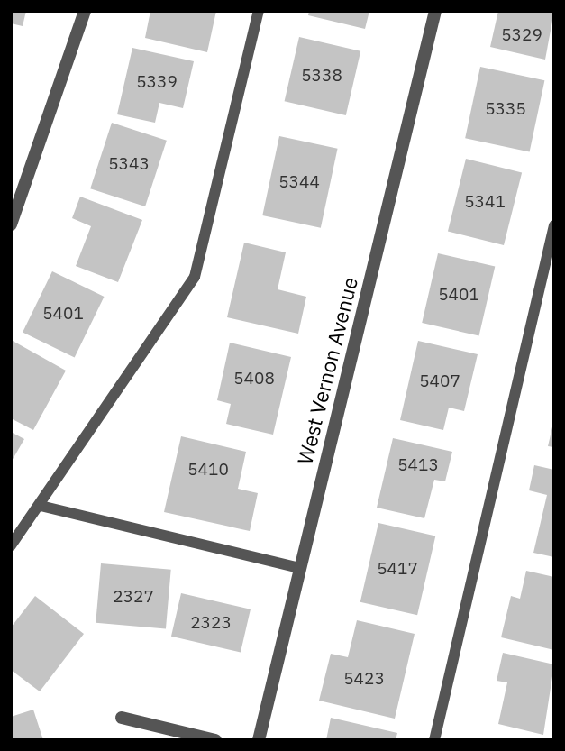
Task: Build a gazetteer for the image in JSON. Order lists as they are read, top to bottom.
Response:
{
  "streets": {
    "street": ["West Vernon Avenue"]
  },
  "house_numbers": [
    "5329",
    "5338",
    "5339",
    "5335",
    "5343",
    "5344",
    "5341",
    "5401",
    "5401",
    "5408",
    "5407",
    "5413",
    "5410",
    "5417",
    "2327",
    "2323",
    "5423"
  ]
}
